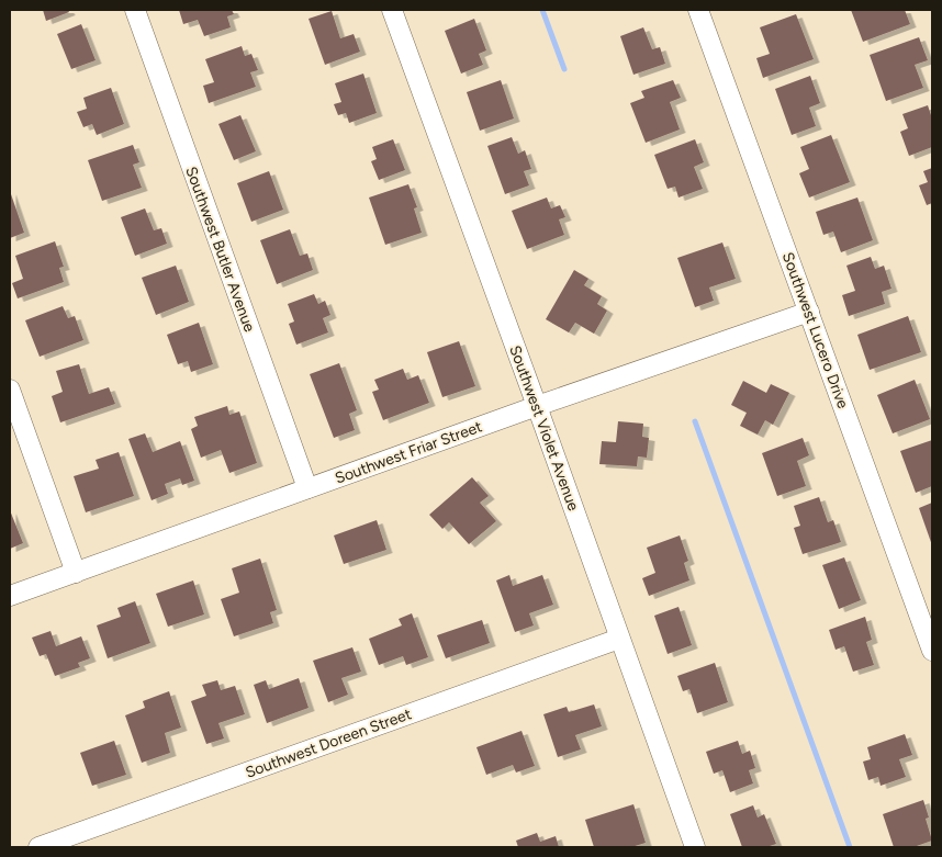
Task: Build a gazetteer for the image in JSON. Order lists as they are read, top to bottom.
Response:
{
  "streets": {
    "street": [
      "Southwest Butler Avenue",
      "Southwest Lucero Drive",
      "Southwest Violet Avenue",
      "Southwest Friar Street",
      "Southwest Doreen Street"
    ]
  },
  "crossings": [
    ["Southwest Butler Avenue", "Southwest Friar Street"],
    ["Southwest Lucero Drive", "Southwest Friar Street"],
    ["Southwest Violet Avenue", "Southwest Friar Street"],
    ["Southwest Violet Avenue", "Southwest Doreen Street"]
  ]
}
